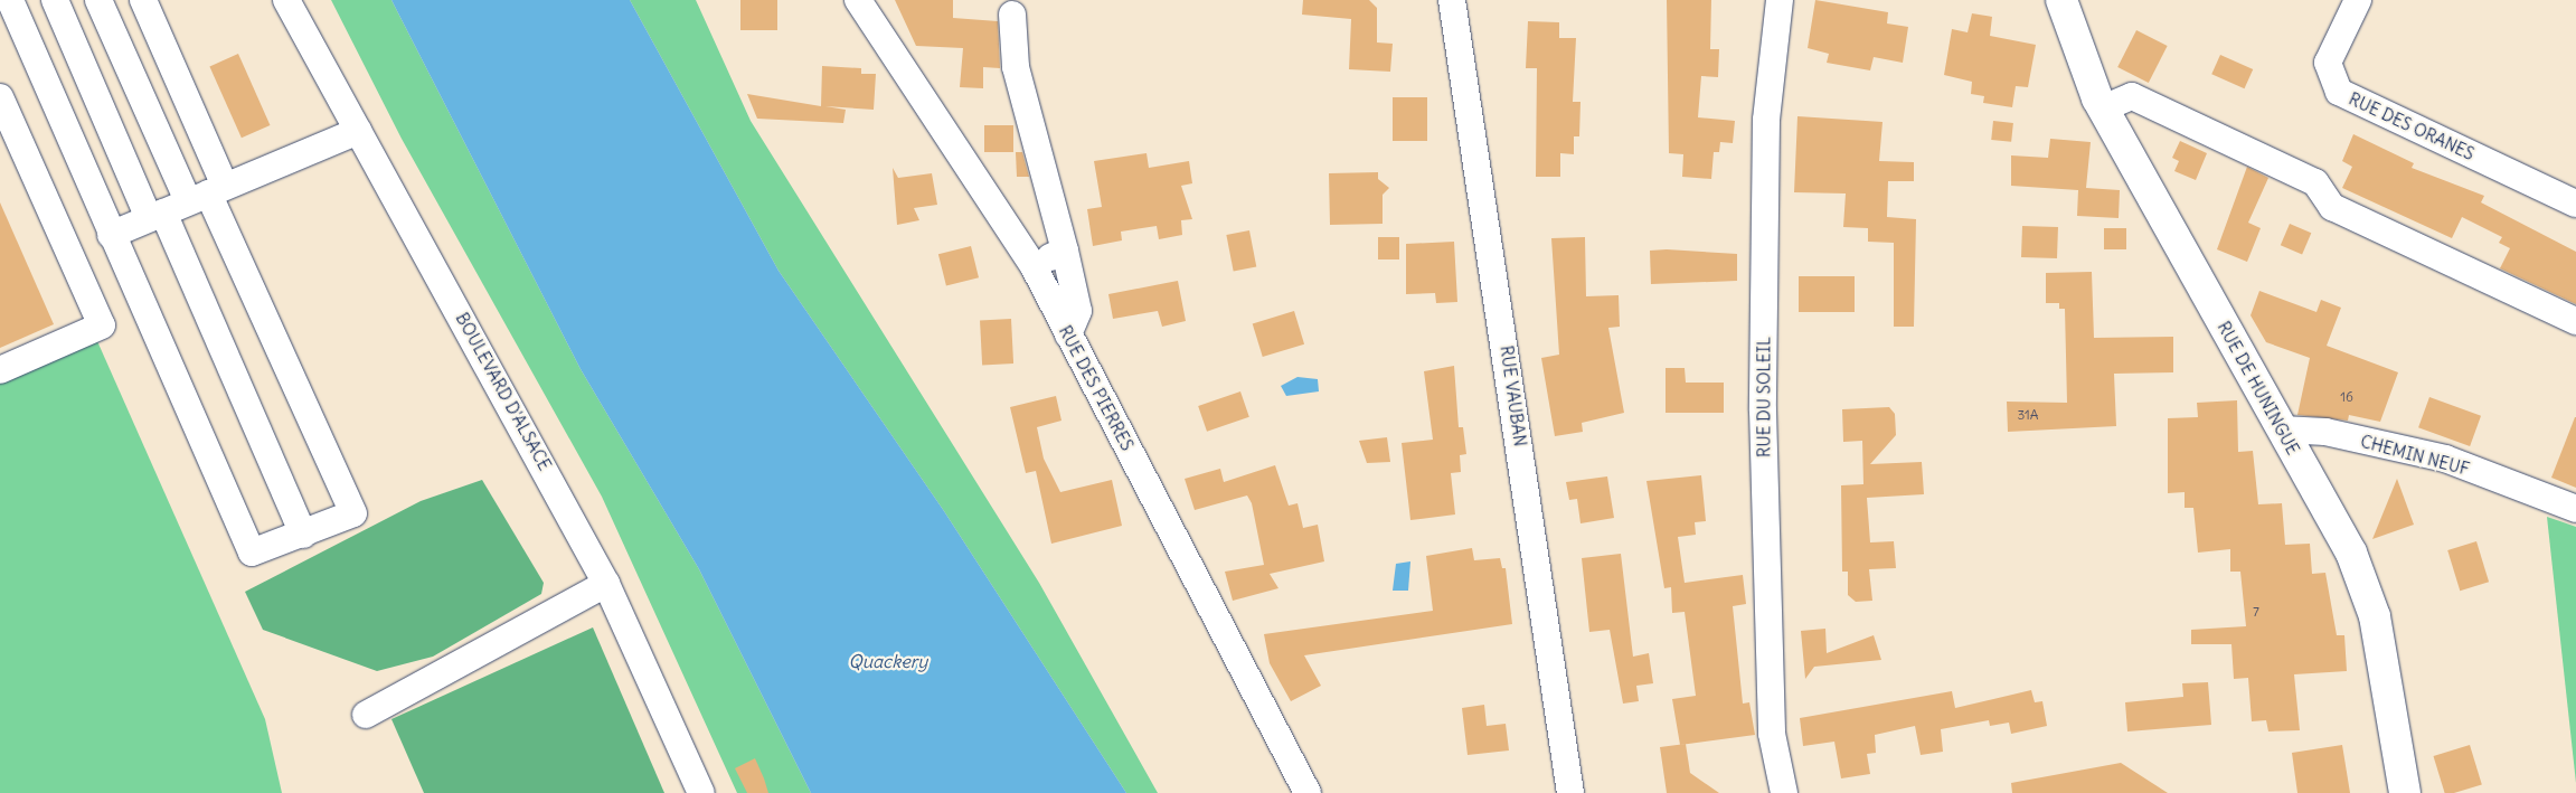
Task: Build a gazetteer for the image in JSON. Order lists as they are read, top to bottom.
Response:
{
  "streets": {
    "main road": ["RUE DE HUNINGUE"],
    "street": [
      "RUE DES ORANES",
      "RUE DES PIERRES",
      "BOULEVARD D'ALSACE",
      "RUE VAUBAN",
      "RUE DU SOLEIL",
      "CHEMIN NEUF"
    ]
  },
  "crossings": [
    ["RUE DE HUNINGUE", "CHEMIN NEUF"]
  ],
  "water": ["Quackery"],
  "house_numbers": ["16", "31A", "7"]
}
